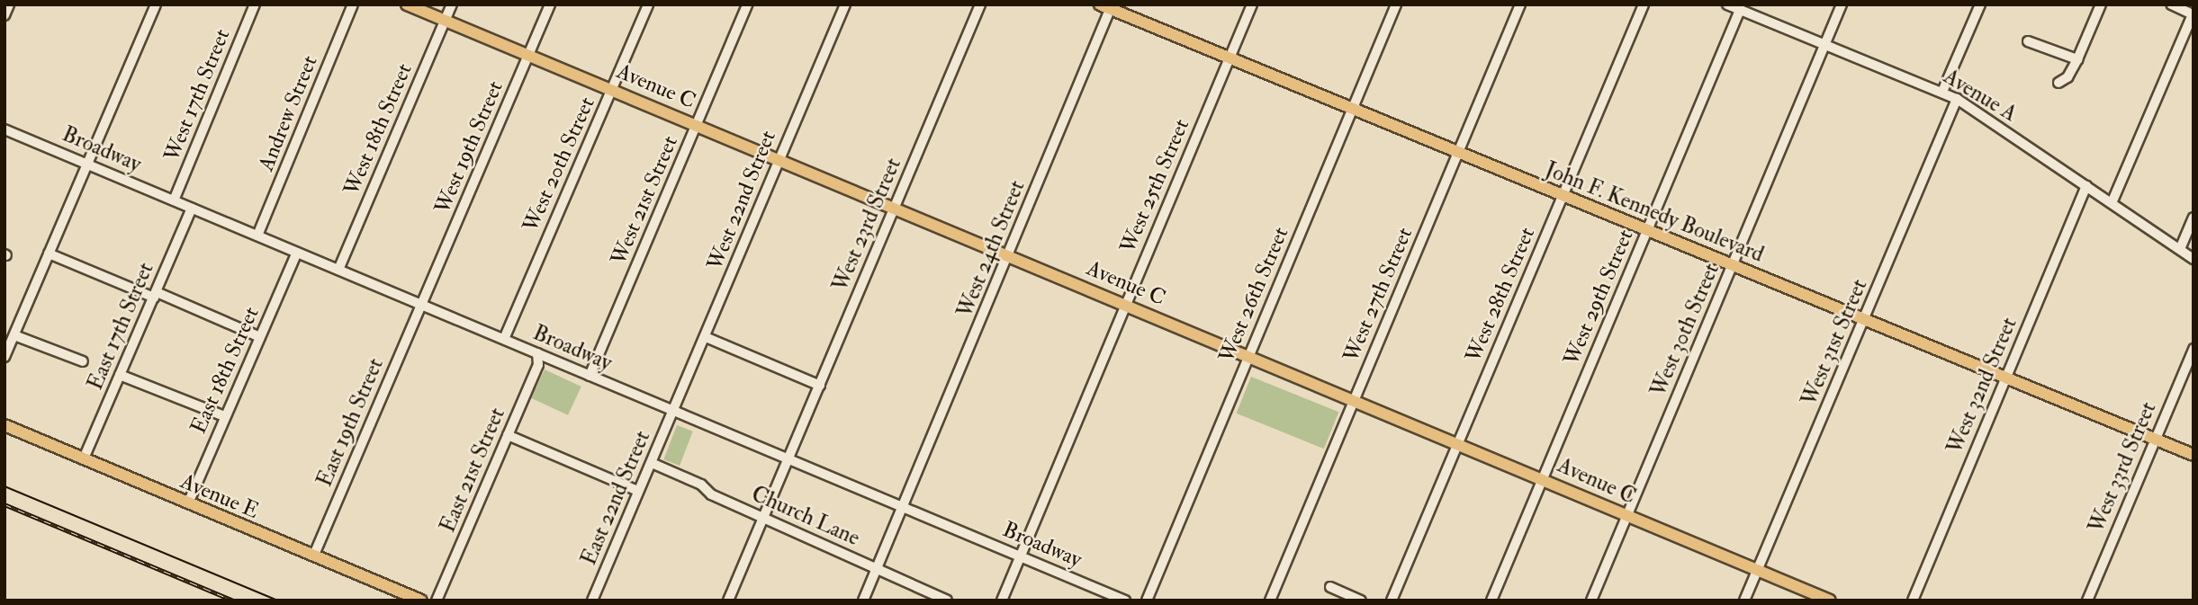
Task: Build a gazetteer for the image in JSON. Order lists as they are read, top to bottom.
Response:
{
  "streets": {
    "main road": ["Avenue C", "John F. Kennedy Boulevard", "Avenue E"],
    "street": [
      "West 17th Street",
      "Avenue A",
      "Andrew Street",
      "West 18th Street",
      "West 19th Street",
      "Broadway",
      "West 20th Street",
      "West 25th Street",
      "West 21st Street",
      "West 22nd Street",
      "West 23rd Street",
      "West 24th Street",
      "West 26th Street",
      "West 27th Street",
      "West 28th Street",
      "West 29th Street",
      "East 17th Street",
      "West 30th Street",
      "West 31st Street",
      "East 18th Street",
      "West 32nd Street",
      "East 19th Street",
      "West 33rd Street",
      "East 21st Street",
      "East 22nd Street",
      "Church Lane"
    ]
  },
  "crossings": [
    ["Avenue C", "West 18th Street"],
    ["Avenue C", "West 19th Street"],
    ["Avenue C", "West 20th Street"],
    ["Avenue C", "West 25th Street"],
    ["Avenue C", "West 21st Street"],
    ["Avenue C", "West 22nd Street"],
    ["Avenue C", "West 23rd Street"],
    ["Avenue C", "West 24th Street"],
    ["Avenue C", "West 26th Street"],
    ["Avenue C", "West 27th Street"],
    ["Avenue C", "West 28th Street"],
    ["Avenue C", "West 29th Street"],
    ["Avenue C", "West 30th Street"],
    ["Avenue C", "West 31st Street"],
    ["West 17th Street", "Broadway"],
    ["Avenue A", "West 29th Street"],
    ["Avenue A", "West 30th Street"],
    ["Avenue A", "West 31st Street"],
    ["Avenue A", "West 32nd Street"],
    ["Andrew Street", "Broadway"],
    ["West 18th Street", "Broadway"],
    ["West 19th Street", "Broadway"],
    ["West 19th Street", "East 19th Street"],
    ["Broadway", "West 20th Street"],
    ["Broadway", "West 25th Street"],
    ["Broadway", "West 21st Street"],
    ["Broadway", "West 22nd Street"],
    ["Broadway", "West 23rd Street"],
    ["Broadway", "West 24th Street"],
    ["Broadway", "East 17th Street"],
    ["Broadway", "East 18th Street"],
    ["Broadway", "East 19th Street"],
    ["Broadway", "East 21st Street"],
    ["Broadway", "East 22nd Street"],
    ["West 25th Street", "John F. Kennedy Boulevard"],
    ["West 22nd Street", "East 22nd Street"],
    ["John F. Kennedy Boulevard", "West 24th Street"],
    ["John F. Kennedy Boulevard", "West 26th Street"],
    ["John F. Kennedy Boulevard", "West 27th Street"],
    ["John F. Kennedy Boulevard", "West 28th Street"],
    ["John F. Kennedy Boulevard", "West 29th Street"],
    ["John F. Kennedy Boulevard", "West 30th Street"],
    ["John F. Kennedy Boulevard", "West 31st Street"],
    ["John F. Kennedy Boulevard", "West 32nd Street"],
    ["John F. Kennedy Boulevard", "West 33rd Street"],
    ["West 23rd Street", "Church Lane"],
    ["West 24th Street", "Church Lane"],
    ["East 17th Street", "Avenue E"],
    ["East 18th Street", "Avenue E"],
    ["East 19th Street", "Avenue E"],
    ["East 22nd Street", "Church Lane"]
  ]
}
